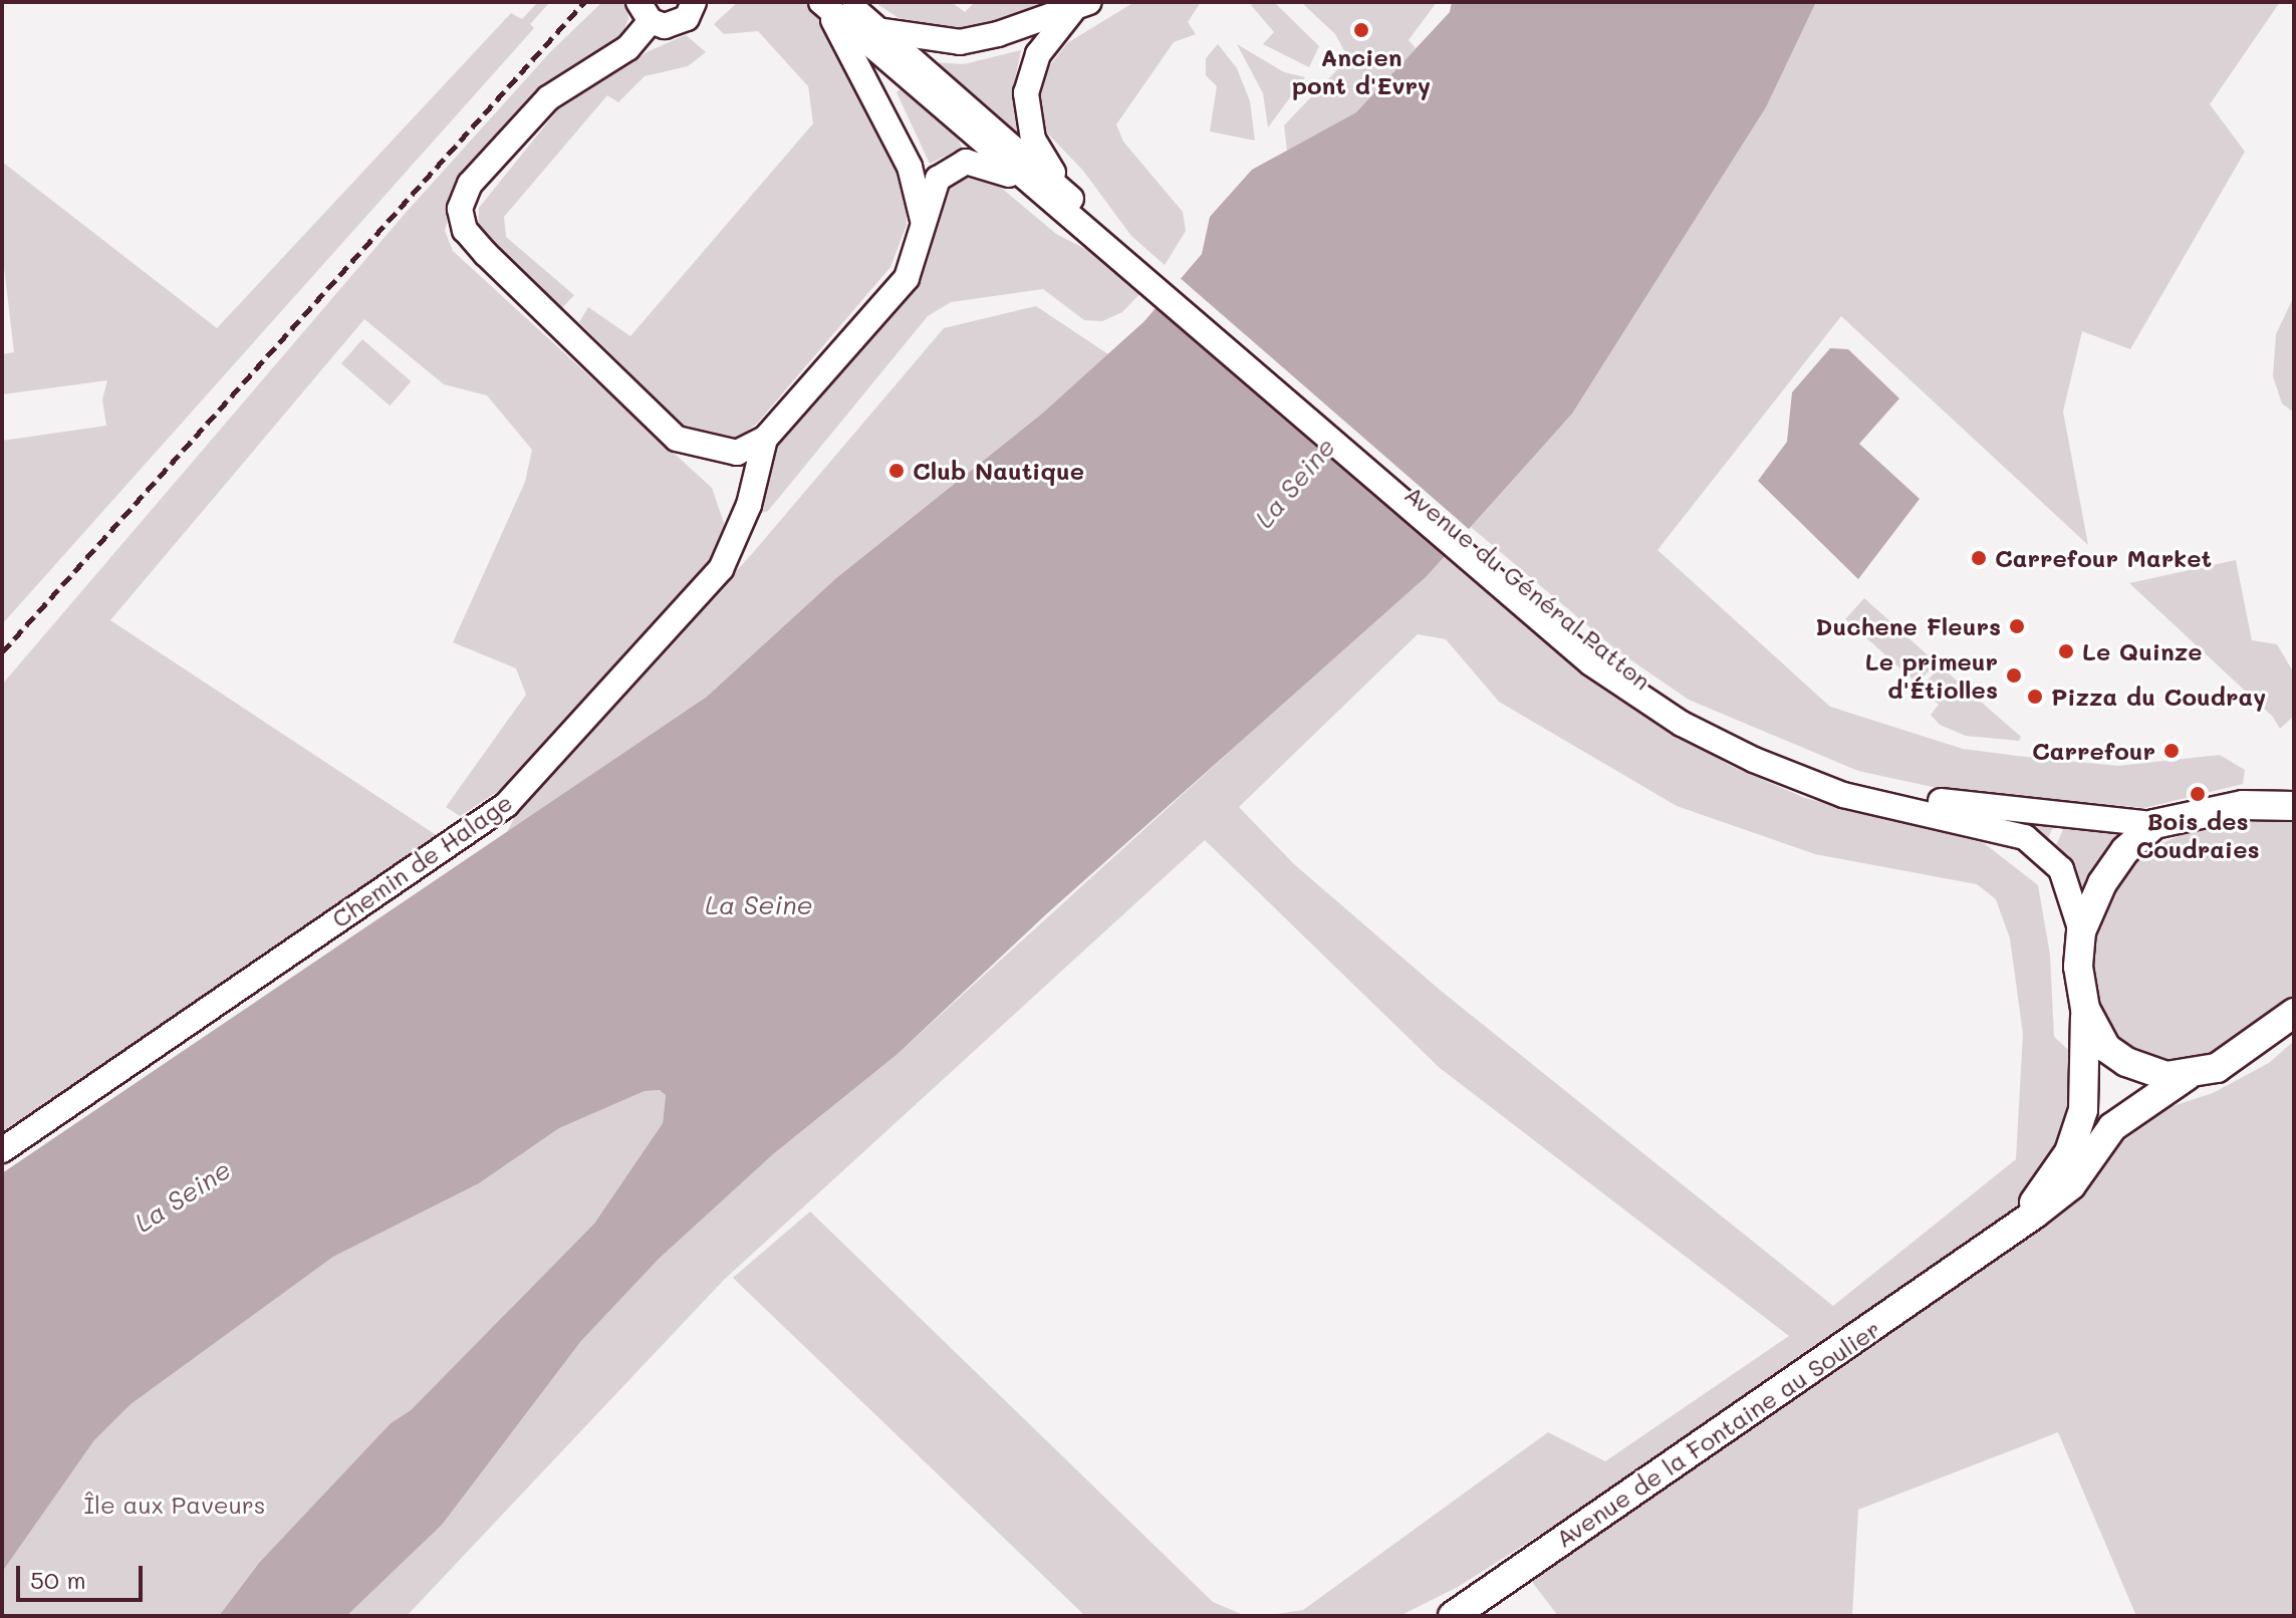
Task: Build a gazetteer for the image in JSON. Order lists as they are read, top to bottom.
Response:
{
  "streets": {
    "main road": ["Avenue du Général Patton", "Chemin de Halage", "Avenue de la Fontaine au Soulier"]
  },
  "water": ["La Seine"],
  "parks": ["Île aux Paveurs"],
  "places": [
    "Ancien pont d'Evry",
    "Club Nautique",
    "Carrefour Market",
    "Duchene Fleurs",
    "Le Quinze",
    "Le primeur d'Étiolles",
    "Pizza du Coudray",
    "Carrefour",
    "Bois des Coudraies"
  ],
  "scale_bar": "50 m"
}
